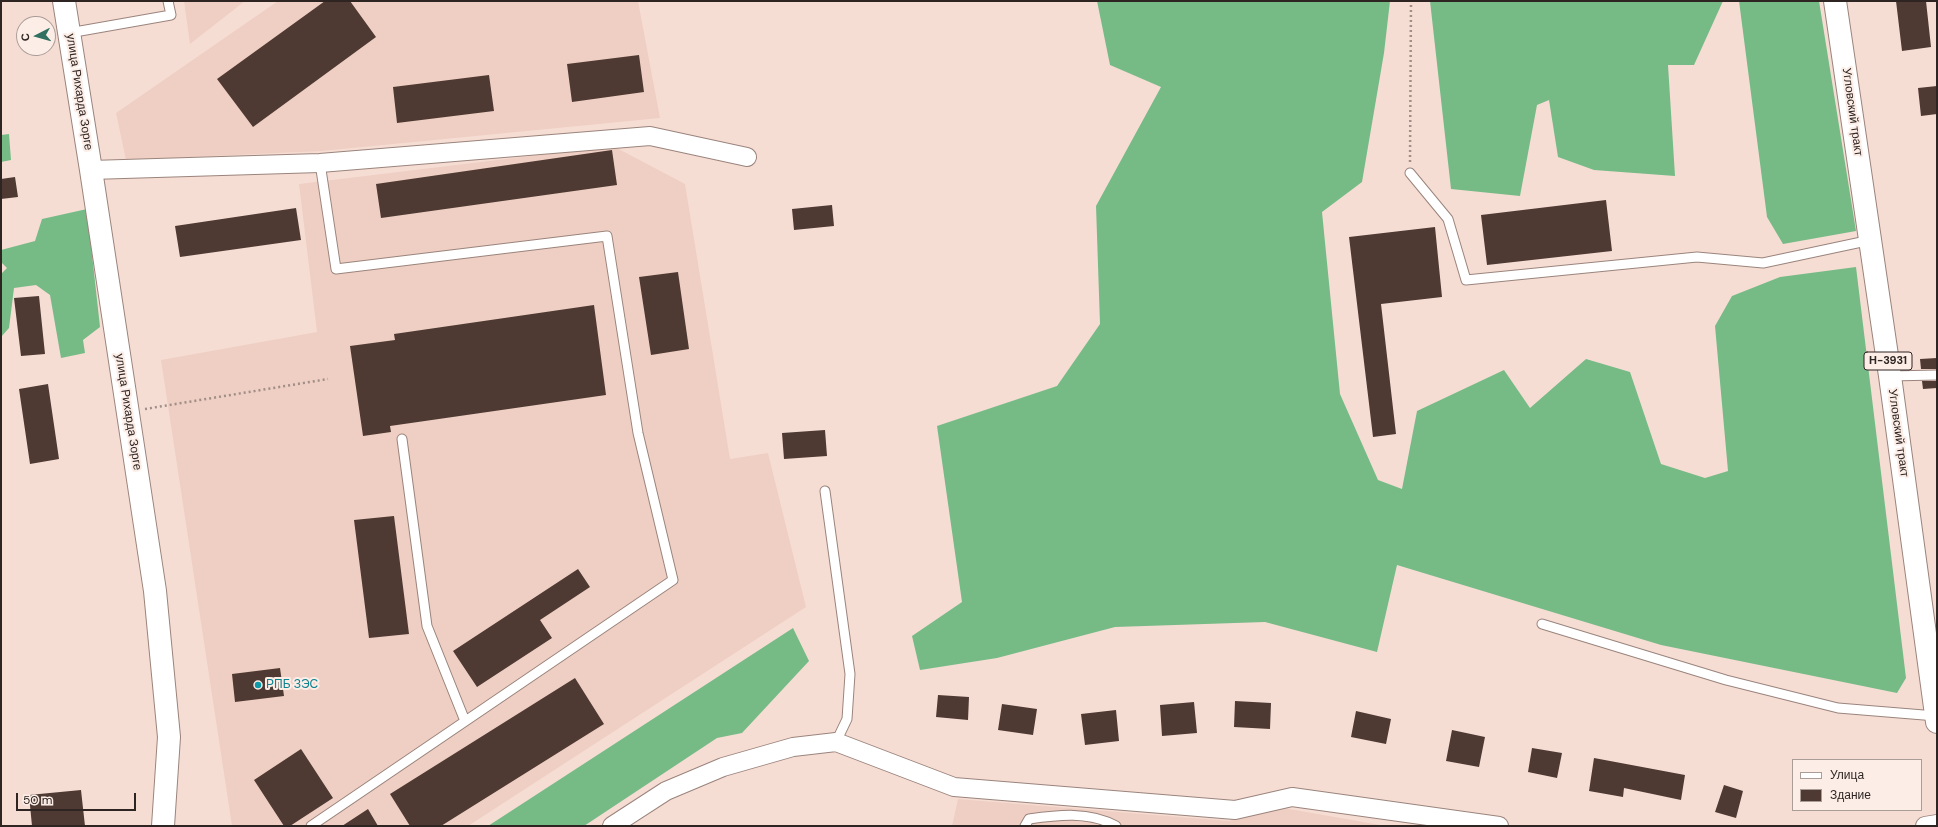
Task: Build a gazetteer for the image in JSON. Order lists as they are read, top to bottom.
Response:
{
  "streets": {
    "main road": ["улица Рихарда Зорге", "Угловский тракт", "Н-3931"]
  },
  "places": ["РПБ ЗЭС"],
  "legend": ["Улица", "Здание"],
  "scale_bar": "50 m",
  "north": "left"
}
